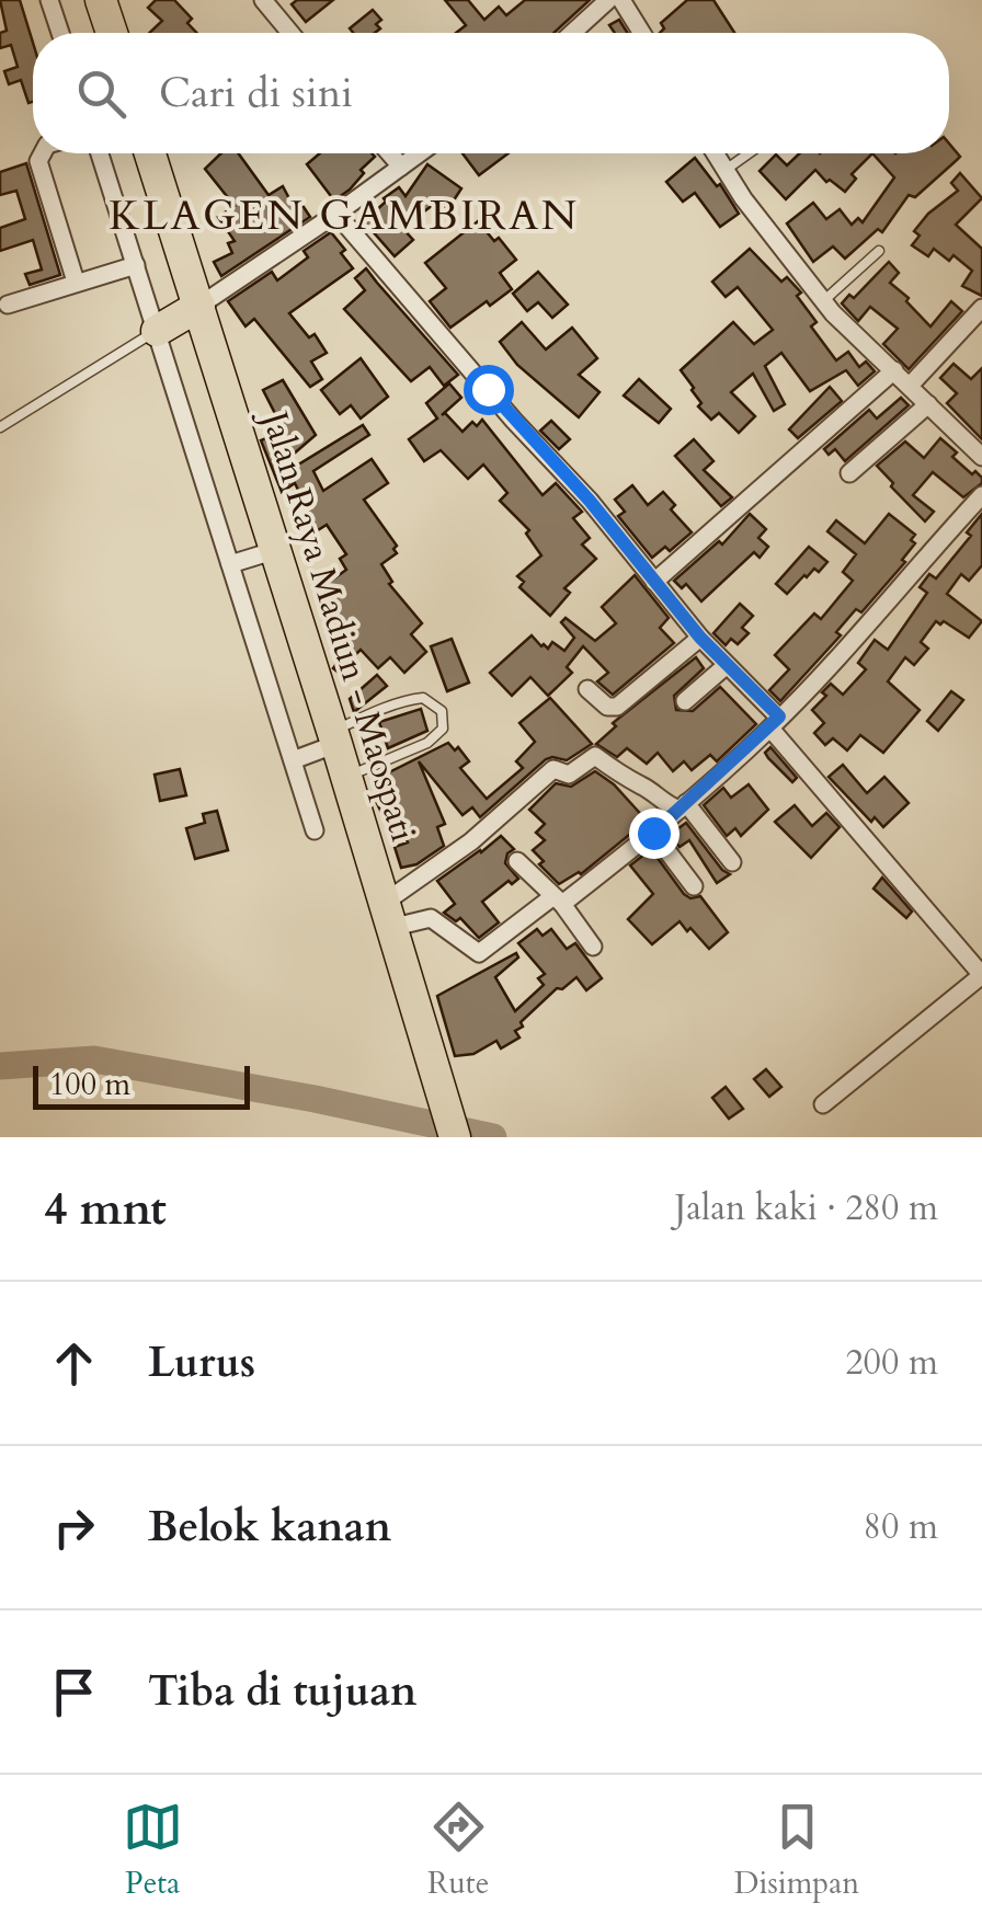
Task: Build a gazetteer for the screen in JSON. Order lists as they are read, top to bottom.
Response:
{
  "streets": {
    "highway": ["Jalan Raya Madiun - Maospati"]
  },
  "districts": ["KLAGEN GAMBIRAN"],
  "scale_bar": "100 m",
  "page": {
    "search": "Cari di sini",
    "scale": "100 m",
    "heading": ["4 mnt", "Jalan kaki · 280 m"],
    "list": [
      ["Lurus", "200 m"],
      ["Belok kanan", "80 m"],
      "Tiba di tujuan"
    ],
    "nav": ["Peta", "Rute", "Disimpan"]
  }
}
